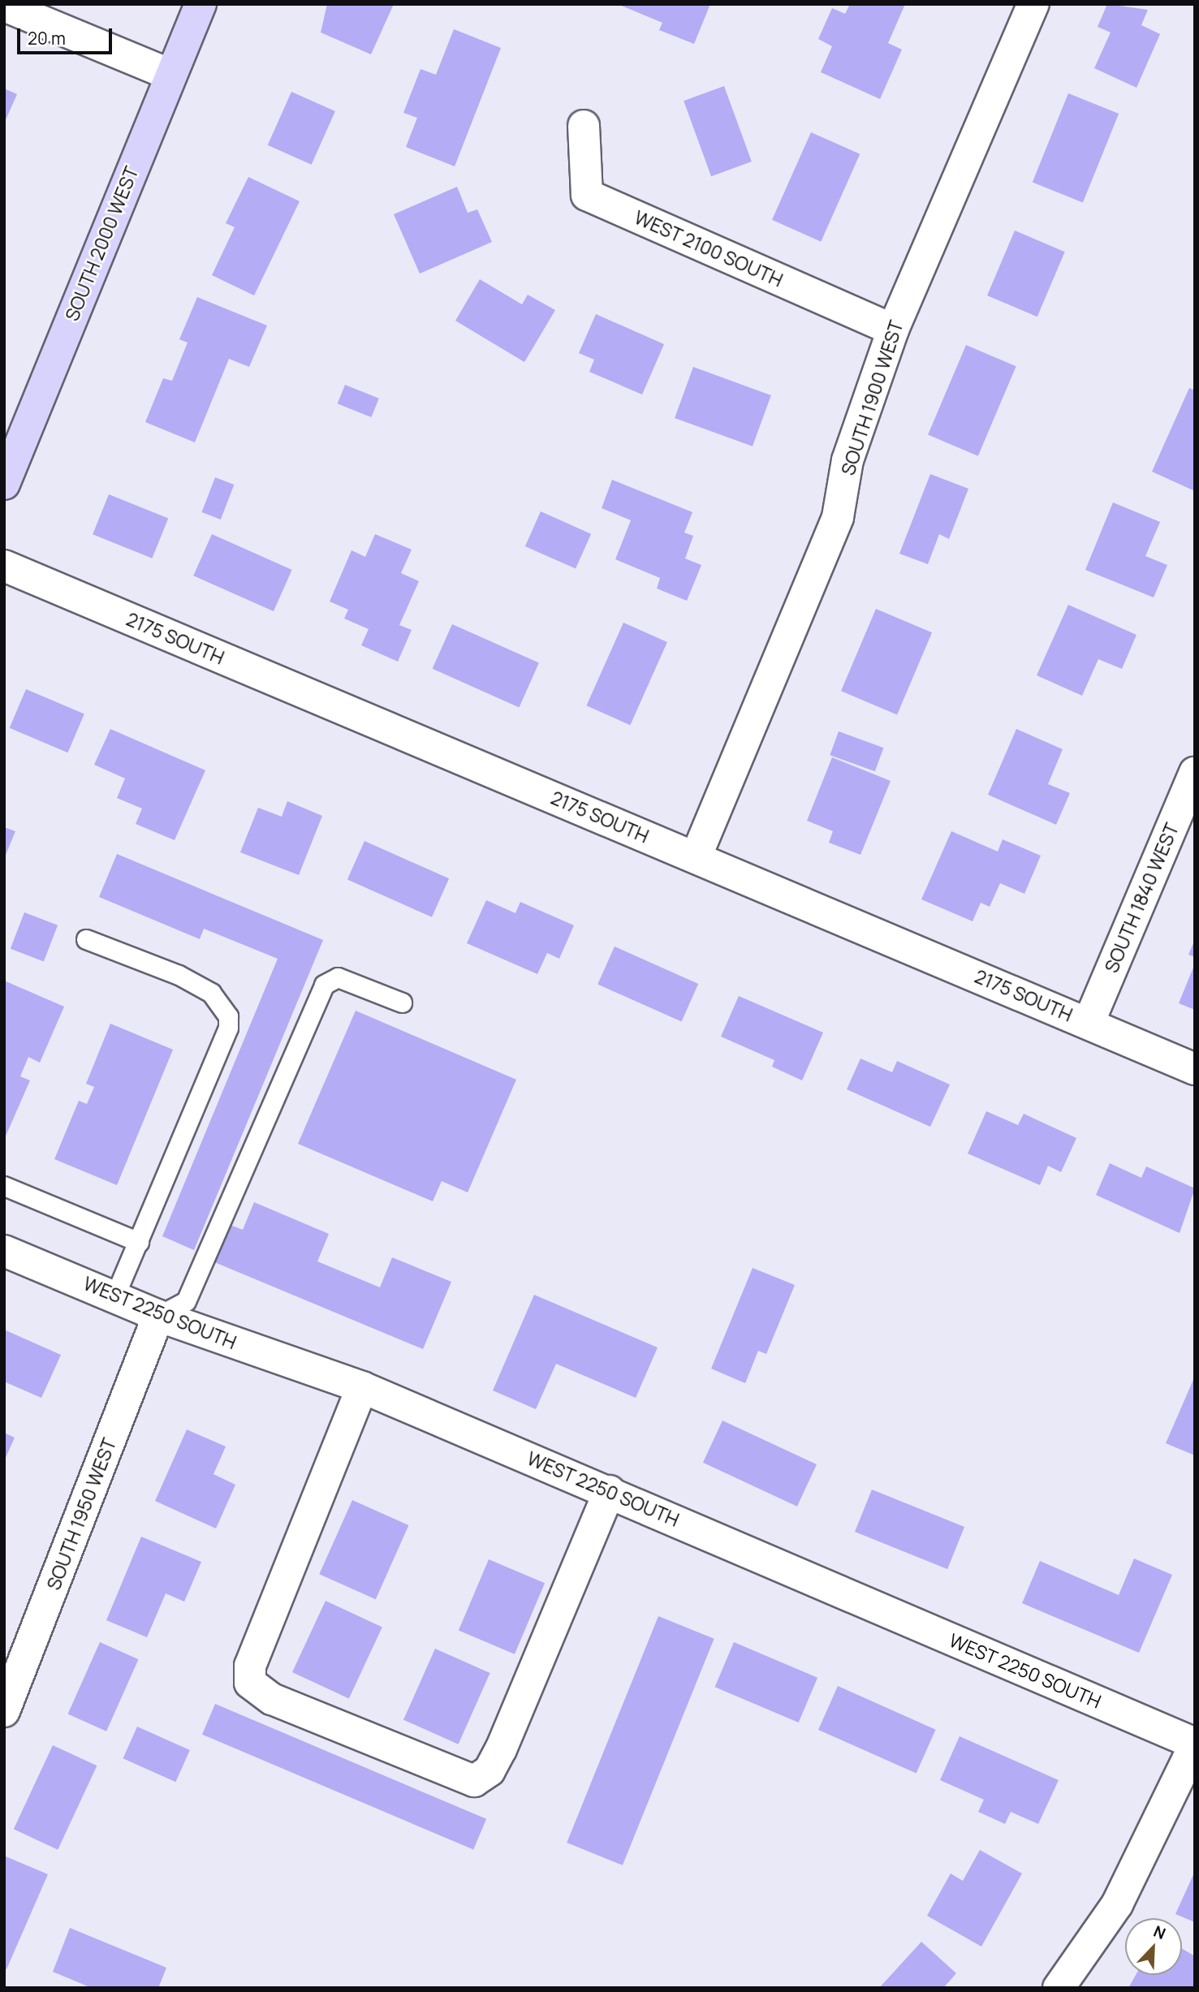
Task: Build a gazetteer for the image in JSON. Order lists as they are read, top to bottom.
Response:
{
  "streets": {
    "main road": ["SOUTH 2000 WEST"],
    "street": [
      "WEST 2100 SOUTH",
      "SOUTH 1900 WEST",
      "2175 SOUTH",
      "SOUTH 1840 WEST",
      "WEST 2250 SOUTH",
      "SOUTH 1950 WEST"
    ]
  },
  "crossings": [
    ["WEST 2100 SOUTH", "SOUTH 1900 WEST"],
    ["SOUTH 1900 WEST", "2175 SOUTH"],
    ["2175 SOUTH", "SOUTH 1840 WEST"],
    ["WEST 2250 SOUTH", "SOUTH 1950 WEST"]
  ],
  "scale_bar": "20 m",
  "north": "top right"
}
